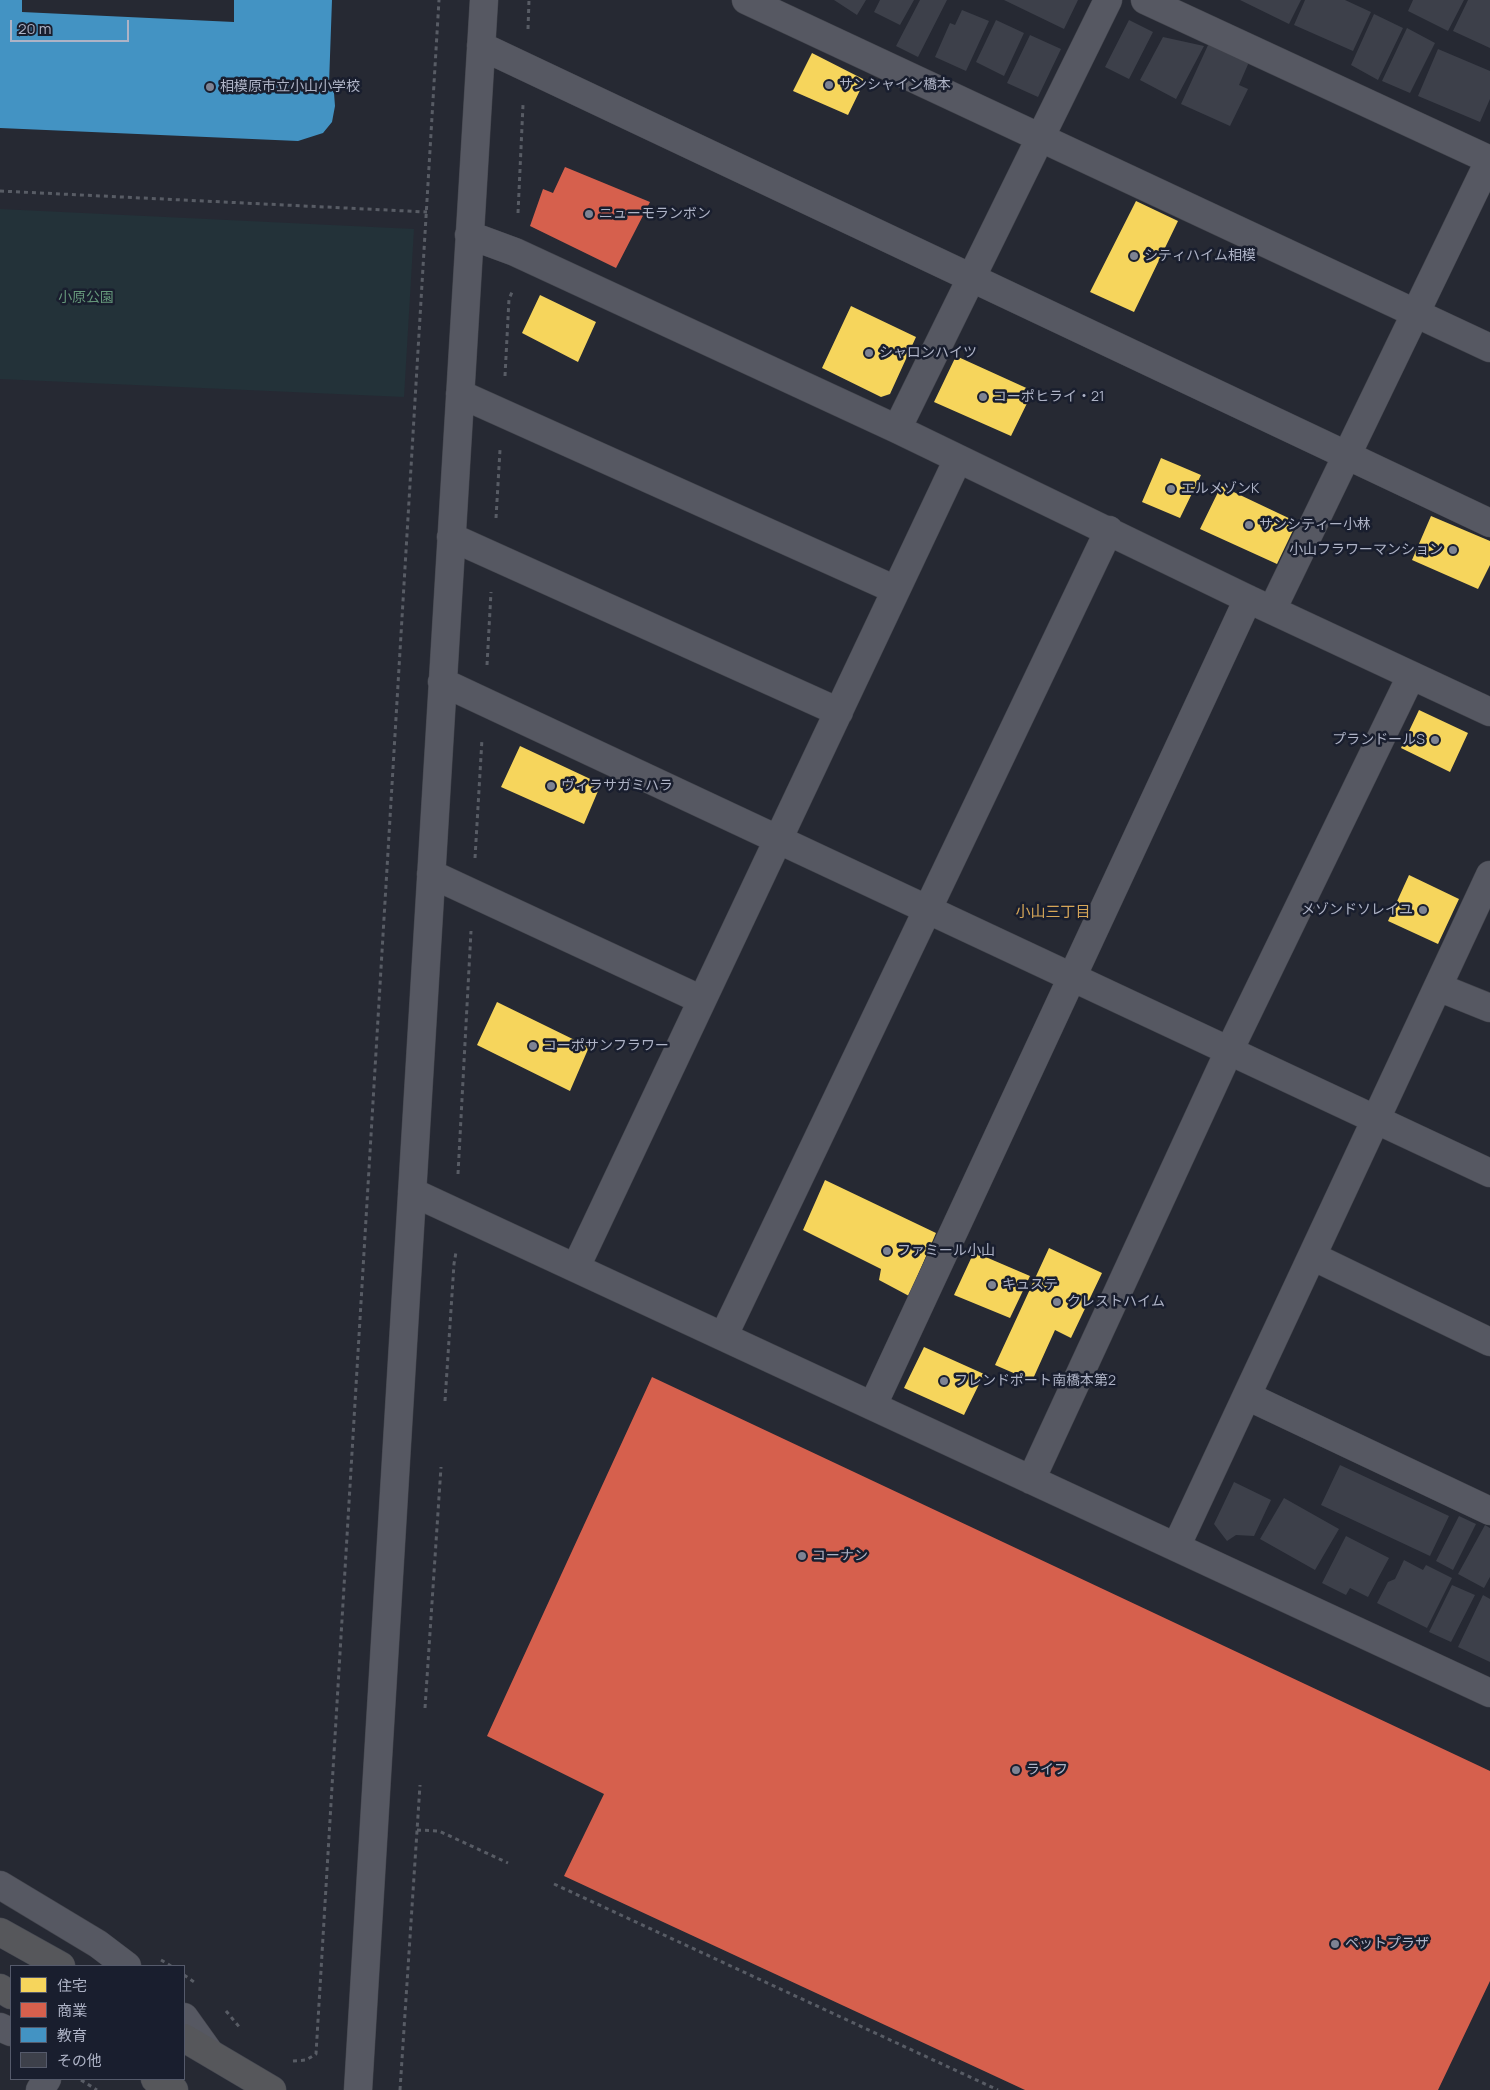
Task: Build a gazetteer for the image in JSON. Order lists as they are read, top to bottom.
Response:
{
  "districts": ["小山三丁目"],
  "parks": ["小原公園"],
  "places": [
    "サンシャイン橋本",
    "相模原市立小山小学校",
    "ニューモランボン",
    "シティハイム相模",
    "シャロンハイツ",
    "コーポヒライ・21",
    "エルメゾンK",
    "サンシティー小林",
    "小山フラワーマンション",
    "プランドールS",
    "ヴィラサガミハラ",
    "メゾンドソレイユ",
    "コーポサンフラワー",
    "ファミール小山",
    "キュステ",
    "クレストハイム",
    "フレンドポート南橋本第2",
    "コーナン",
    "ライフ",
    "ペットプラザ"
  ],
  "legend": [
    "住宅",
    "商業",
    "教育",
    "その他"
  ],
  "scale_bar": "20 m"
}
